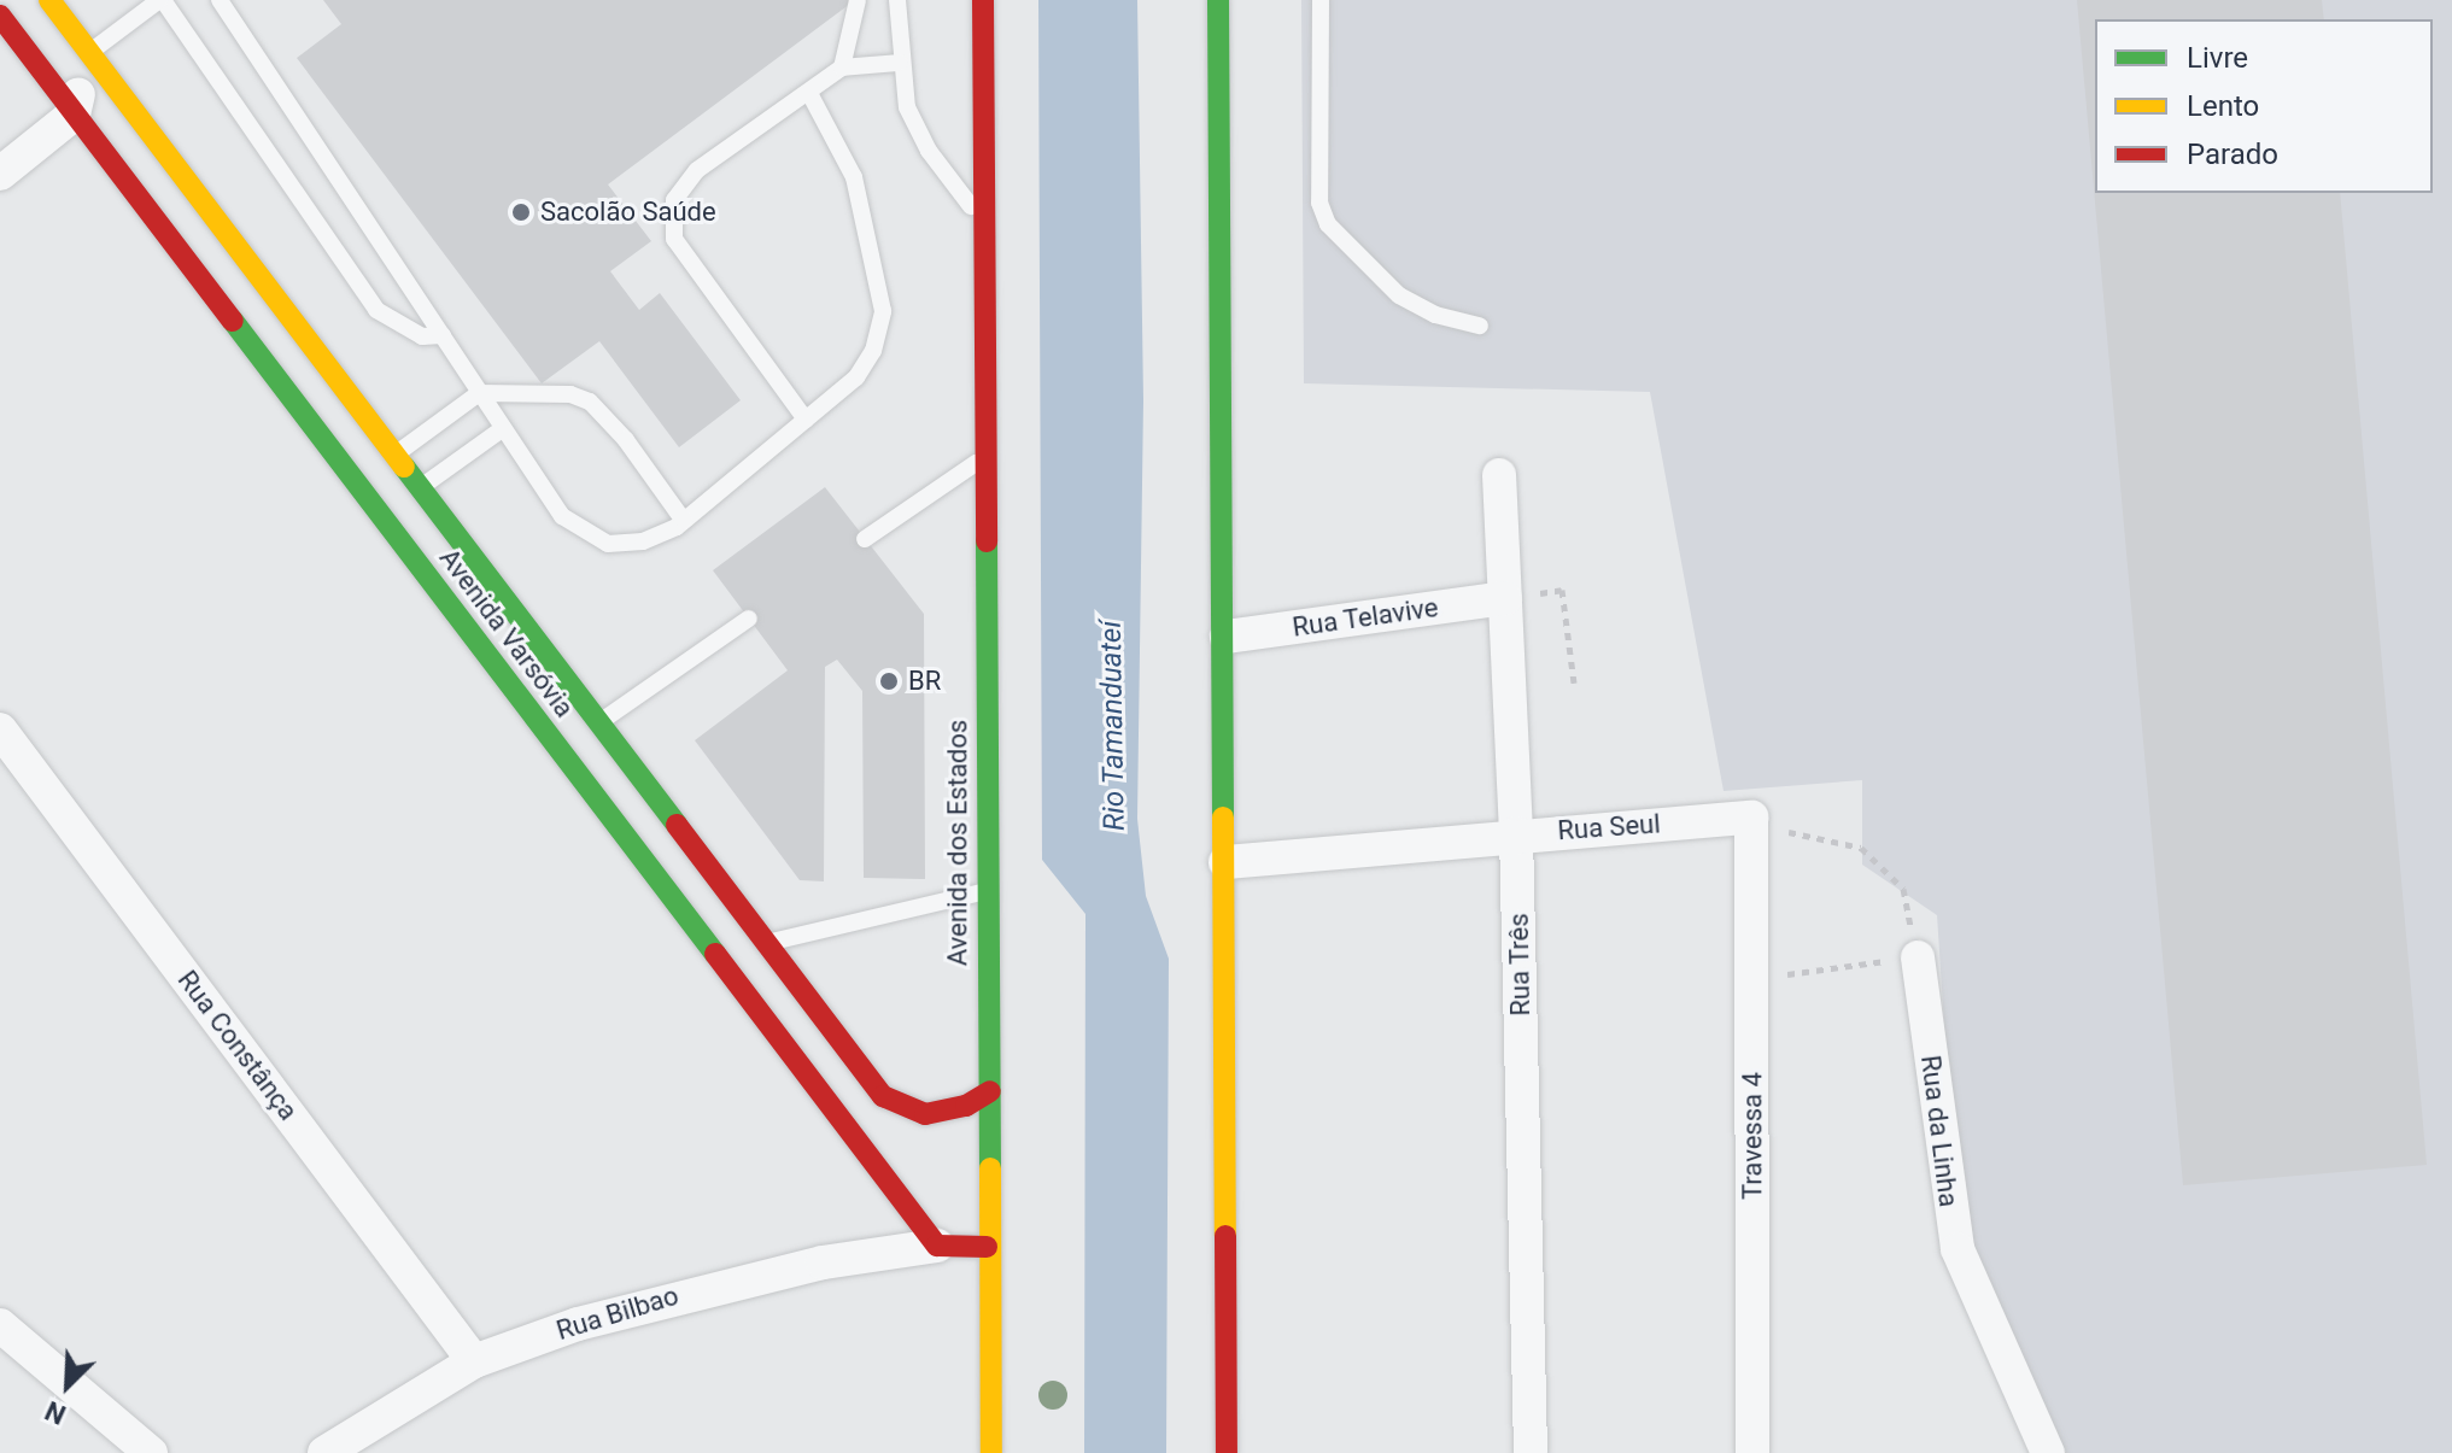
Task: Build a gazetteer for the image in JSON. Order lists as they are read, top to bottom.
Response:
{
  "streets": {
    "main road": ["Avenida Varsóvia", "Avenida dos Estados"],
    "street": [
      "Rua Telavive",
      "Rua Seul",
      "Rua Três",
      "Rua Constânça",
      "Rua da Linha",
      "Travessa 4",
      "Rua Bilbao"
    ]
  },
  "crossings": [
    ["Rua Telavive", "Rua Três"],
    ["Avenida Varsóvia", "Avenida dos Estados"],
    ["Avenida Varsóvia", "Rua Bilbao"],
    ["Rua Seul", "Rua Três"],
    ["Rua Seul", "Travessa 4"],
    ["Rua Constânça", "Rua Bilbao"]
  ],
  "water": ["Rio Tamanduateí"],
  "places": ["Sacolão Saúde", "BR"],
  "legend": ["Livre", "Lento", "Parado"],
  "north": "bottom left"
}
